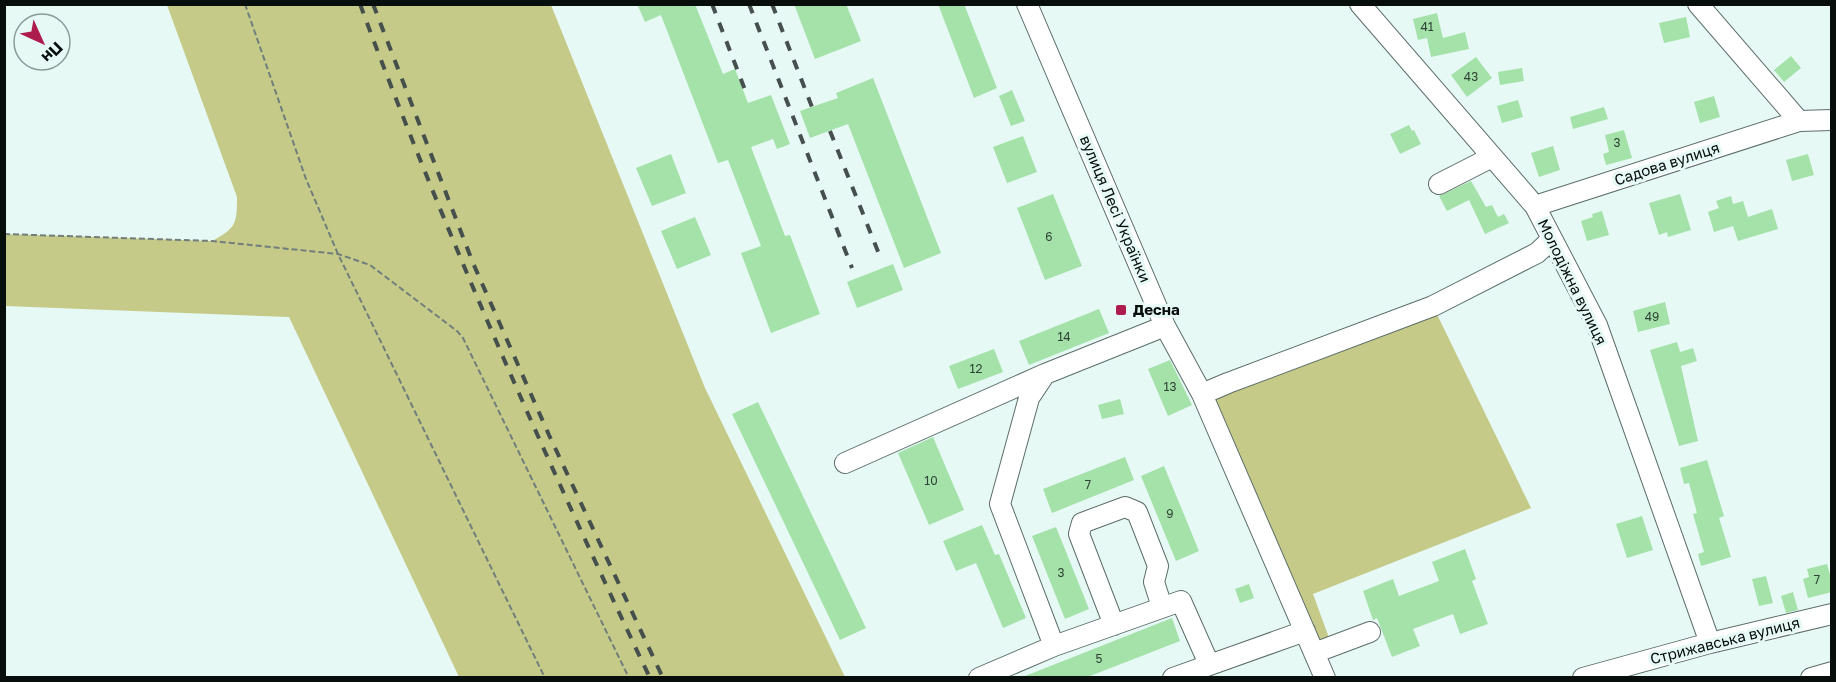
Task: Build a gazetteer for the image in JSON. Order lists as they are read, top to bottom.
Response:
{
  "streets": {
    "street": [
      "Садова вулиця",
      "вулиця Лесі Українки",
      "Молодіжна вулиця",
      "Стрижавська вулиця"
    ]
  },
  "crossings": [
    ["Садова вулиця", "Молодіжна вулиця"],
    ["Молодіжна вулиця", "Стрижавська вулиця"]
  ],
  "places": {
    "transit": ["Десна"]
  },
  "house_numbers": [
    "41",
    "43",
    "3",
    "6",
    "49",
    "14",
    "12",
    "13",
    "10",
    "7",
    "9",
    "3",
    "7",
    "5"
  ],
  "north": "bottom right"
}
